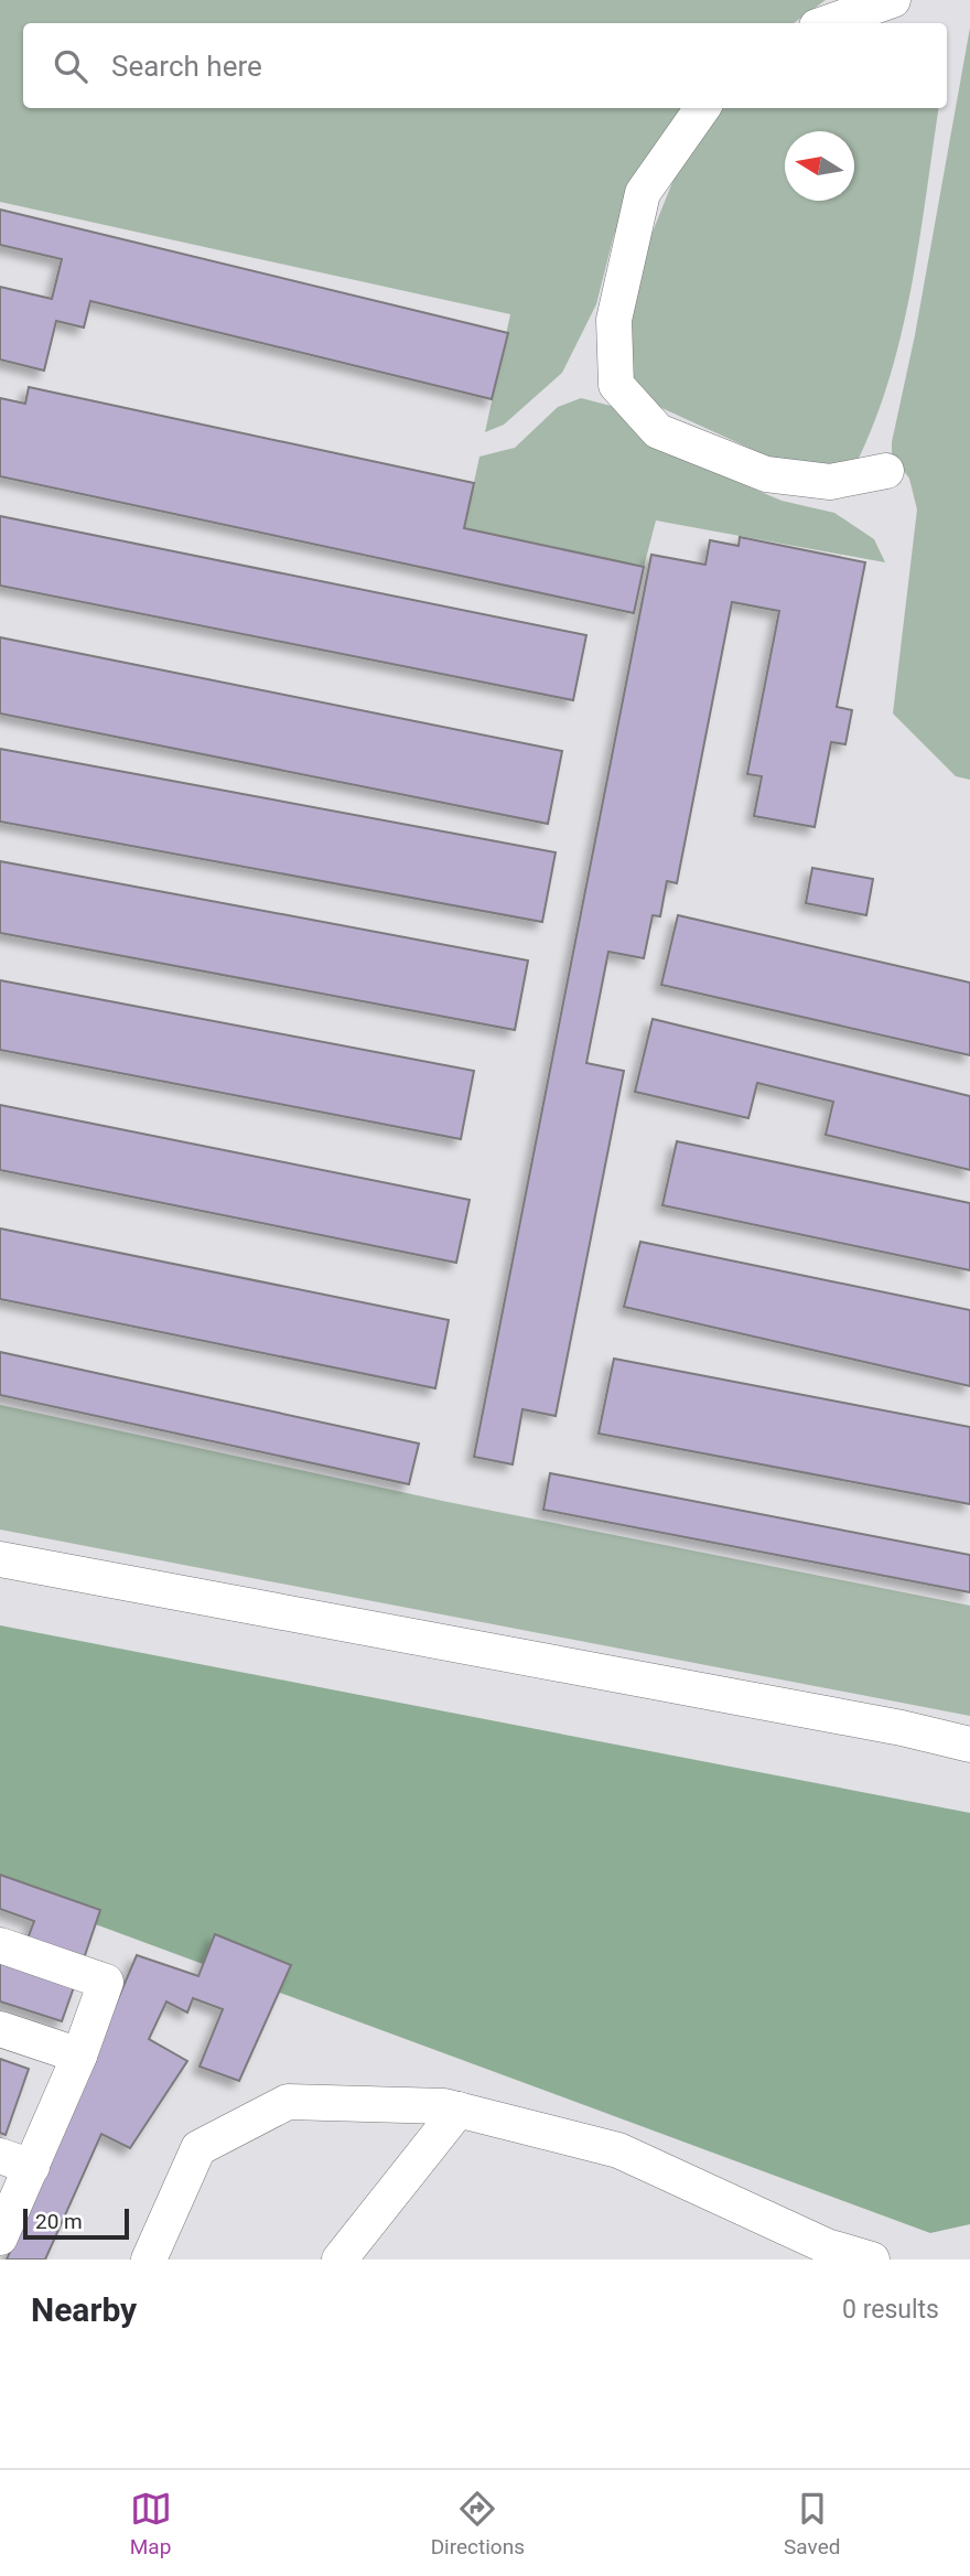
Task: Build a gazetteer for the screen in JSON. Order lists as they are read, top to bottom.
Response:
{
  "scale_bar": "20 m",
  "north": "left",
  "page": {
    "search": "Search here",
    "scale": "20 m",
    "heading": ["Nearby", "0 results"],
    "nav": ["Map", "Directions", "Saved"]
  }
}
